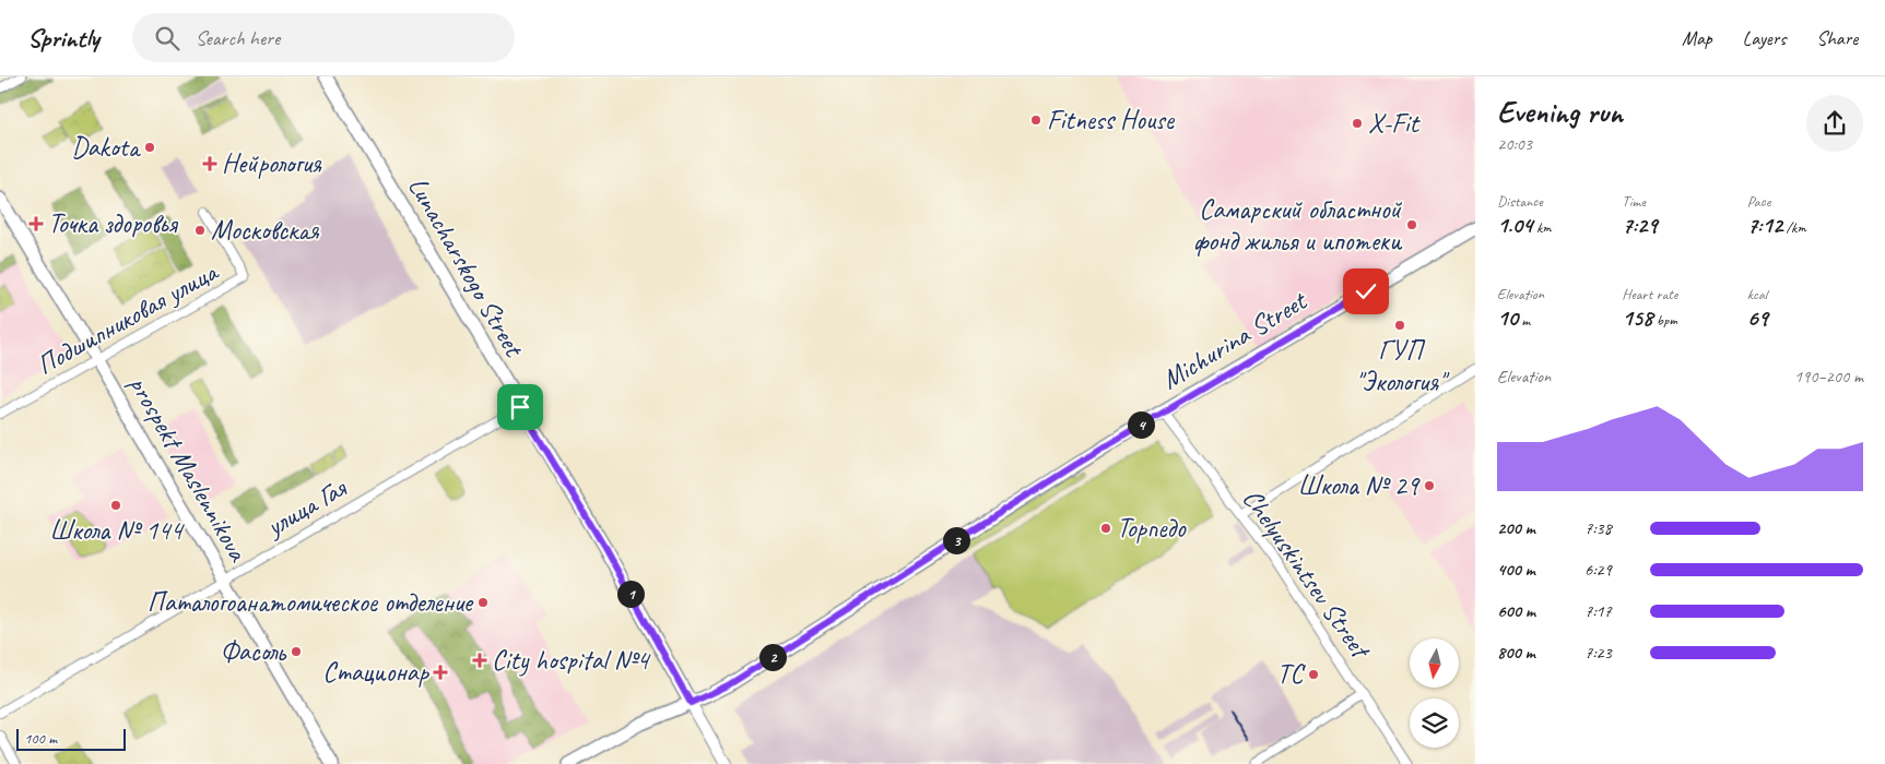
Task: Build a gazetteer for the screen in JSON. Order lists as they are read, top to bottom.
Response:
{
  "streets": {
    "main road": ["Lunacharskogo Street", "Michurina Street", "prospekt Maslennikova"],
    "street": ["Подшипниковая улица", "улица Гая", "Chelyuskintsev Street"]
  },
  "crossings": [
    ["Lunacharskogo Street", "Michurina Street"],
    ["Lunacharskogo Street", "улица Гая"],
    ["Подшипниковая улица", "prospekt Maslennikova"],
    ["Michurina Street", "Chelyuskintsev Street"],
    ["prospekt Maslennikova", "улица Гая"]
  ],
  "places": {
    "other": [
      "Fitness House",
      "X-Fit",
      "Dakota",
      "Самарский областной фонд жилья и ипотеки",
      "Московская",
      "ГУП \"Экология\"",
      "Школа № 29",
      "Школа № 144",
      "Торпедо",
      "Паталогоанатомическое отделение",
      "Фасоль",
      "ТС"
    ],
    "health": [
      "Нейрология",
      "Точка здоровья",
      "City hospital №4",
      "Стационар"
    ]
  },
  "scale_bar": "100 m",
  "north": "bottom",
  "page": {
    "header": "Sprintly",
    "search": "Search here",
    "nav": ["Map", "Layers", "Share"],
    "heading": ["Evening run", "20:03"],
    "stats": [
      ["Distance", "1.04 km"],
      ["Time", "7:29"],
      ["Pace", "7:12 /km"],
      ["Elevation", "10 m"],
      ["Heart rate", "158 bpm"],
      ["kcal", "69"]
    ],
    "chart": ["Elevation", "190–200 m"],
    "pins": [
      "4",
      "3",
      "1",
      "2"
    ],
    "list": [
      {
        "name": "200 m",
        "note": "7:38"
      },
      {
        "name": "400 m",
        "note": "6:29"
      },
      {
        "name": "600 m",
        "note": "7:17"
      },
      {
        "name": "800 m",
        "note": "7:23"
      }
    ],
    "scale": "100 m"
  }
}
